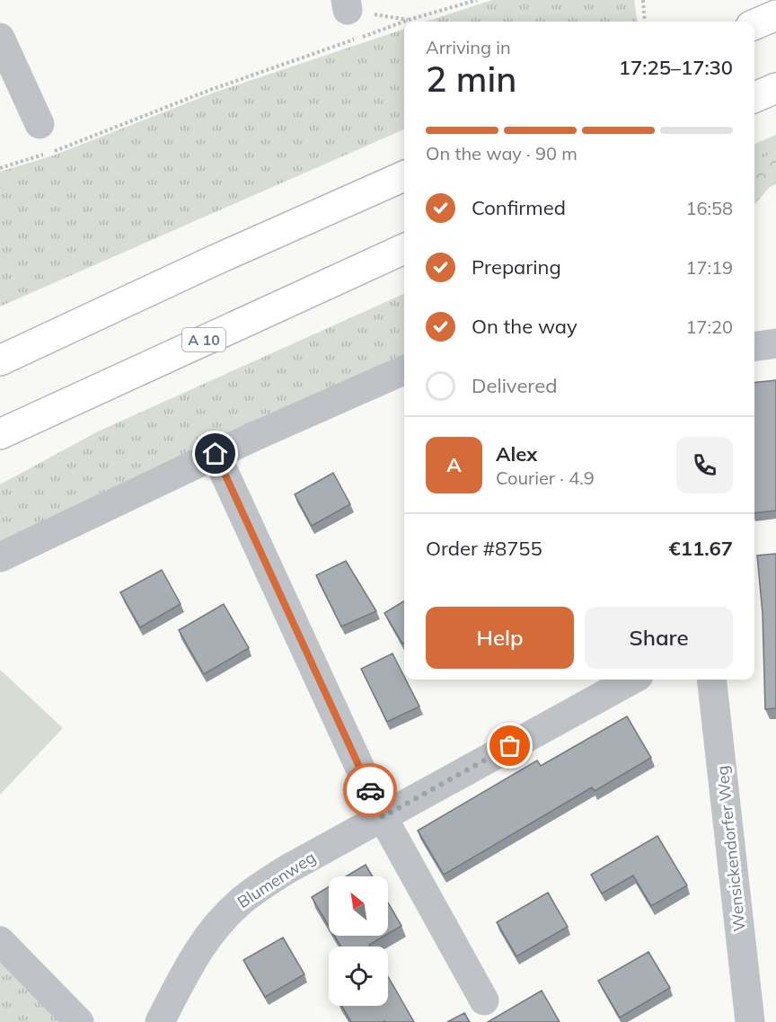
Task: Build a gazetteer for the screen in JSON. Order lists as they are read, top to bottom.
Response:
{
  "streets": {
    "highway": ["A 10"],
    "street": ["Wensickendorfer Weg", "Blumenweg"]
  },
  "north": "top left",
  "page": {
    "heading": ["2 min", "Arriving in", "17:25–17:30"],
    "panel": [
      "Alex",
      "Courier · 4.9",
      "Order #8755",
      "€11.67"
    ],
    "bar": "On the way · 90 m",
    "list": [
      ["Confirmed", "16:58"],
      ["Preparing", "17:19"],
      ["On the way", "17:20"],
      "Delivered"
    ],
    "round": "A",
    "buttons": ["Help", "Share"]
  }
}
